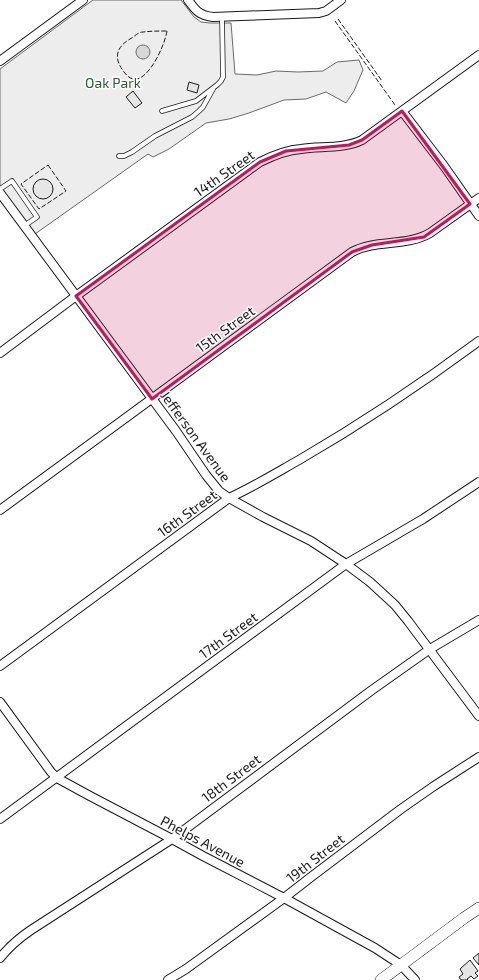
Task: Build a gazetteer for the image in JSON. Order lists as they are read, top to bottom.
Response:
{
  "streets": {
    "street": [
      "14th Street",
      "15th Street",
      "Jefferson Avenue",
      "16th Street",
      "17th Street",
      "18th Street",
      "Phelps Avenue",
      "19th Street"
    ]
  },
  "crossings": [
    ["14th Street", "Jefferson Avenue"],
    ["15th Street", "Jefferson Avenue"],
    ["Jefferson Avenue", "16th Street"],
    ["Jefferson Avenue", "17th Street"],
    ["Jefferson Avenue", "18th Street"],
    ["17th Street", "Phelps Avenue"],
    ["18th Street", "Phelps Avenue"],
    ["Phelps Avenue", "19th Street"]
  ],
  "parks": ["Oak Park"]
}
